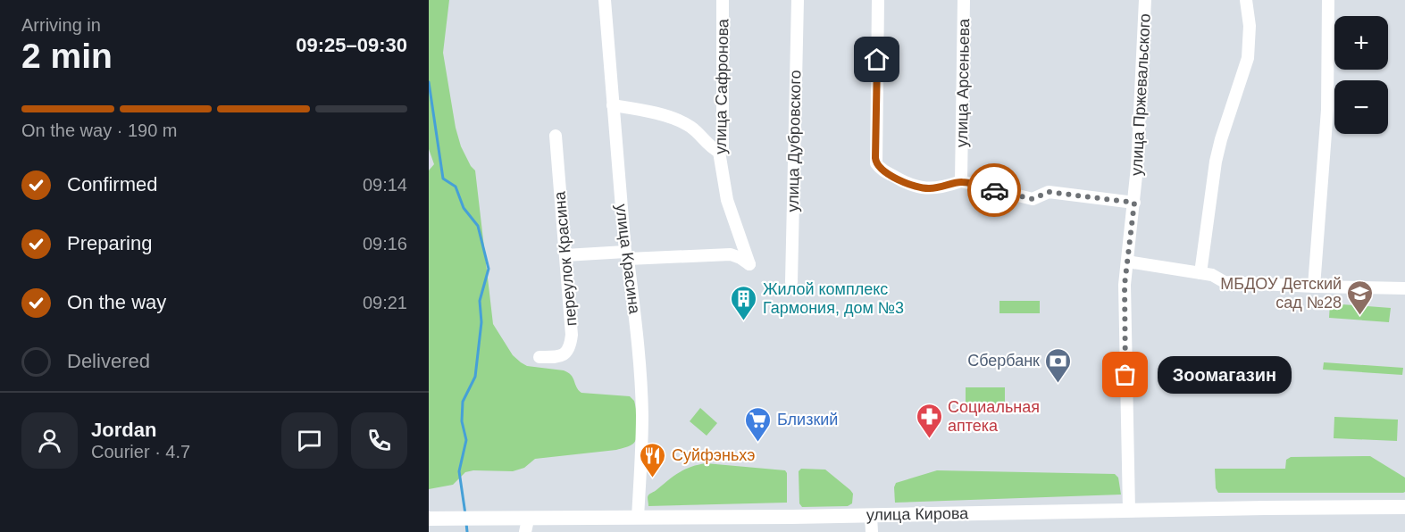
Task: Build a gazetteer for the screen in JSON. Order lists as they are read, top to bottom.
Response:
{
  "streets": {
    "main road": ["улица Кирова"],
    "street": [
      "улица Арсеньева",
      "улица Сафронова",
      "улица Пржевальского",
      "улица Дубровского",
      "переулок Красина",
      "улица Красина"
    ]
  },
  "crossings": [
    ["улица Сафронова", "улица Красина"],
    ["улица Пржевальского", "улица Кирова"],
    ["улица Красина", "улица Кирова"]
  ],
  "places": {
    "school or university": ["МБДОУ Детский сад №28"],
    "building": ["Жилой комплекс Гармония, дом №3"],
    "other": ["Зоомагазин"],
    "bank": ["Сбербанк"],
    "pharmacy": ["Социальная аптека"],
    "supermarket": ["Близкий"],
    "restaurant": ["Суйфэньхэ"]
  },
  "page": {
    "heading": ["2 min", "Arriving in", "09:25–09:30"],
    "panel": ["Jordan", "Courier · 4.7"],
    "map_buttons": ["+", "−"],
    "bar": "On the way · 190 m",
    "list": [
      ["Confirmed", "09:14"],
      ["Preparing", "09:16"],
      ["On the way", "09:21"],
      "Delivered"
    ],
    "bubble": "Зоомагазин"
  }
}
